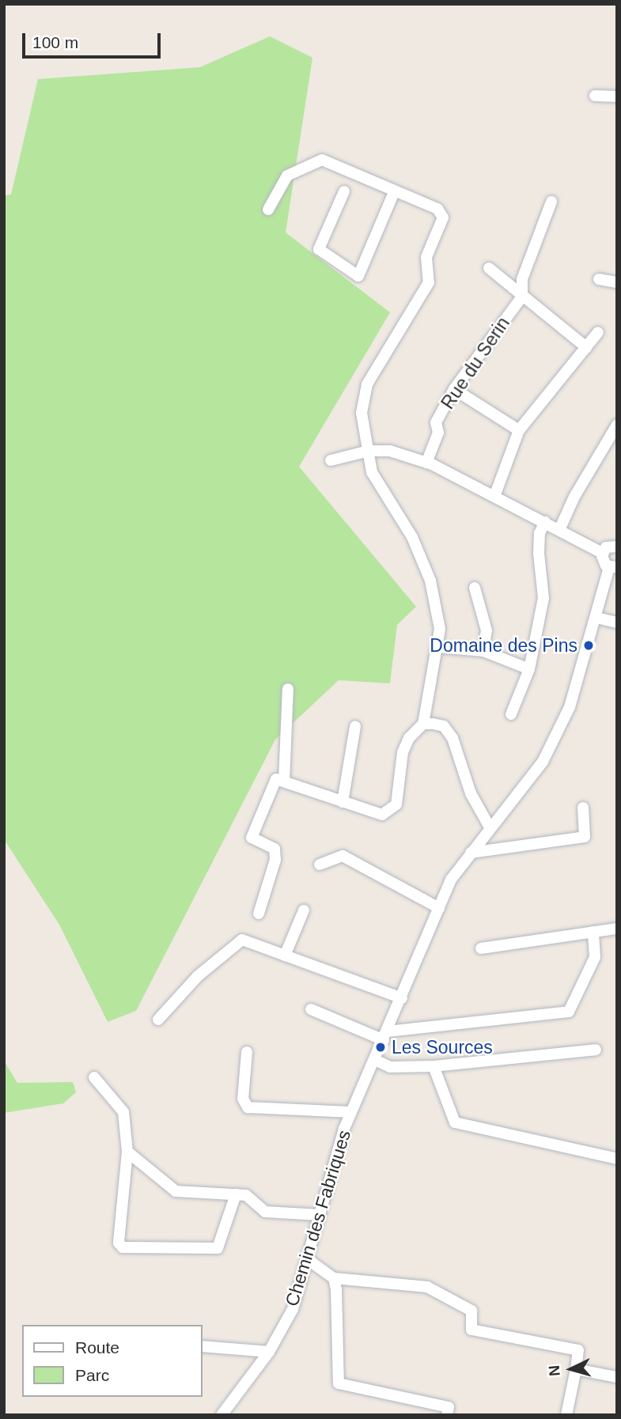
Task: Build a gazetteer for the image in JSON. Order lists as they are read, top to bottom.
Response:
{
  "streets": {
    "street": ["Rue du Serin", "Chemin des Fabriques"]
  },
  "places": ["Domaine des Pins", "Les Sources"],
  "legend": ["Route", "Parc"],
  "scale_bar": "100 m",
  "north": "left"
}
